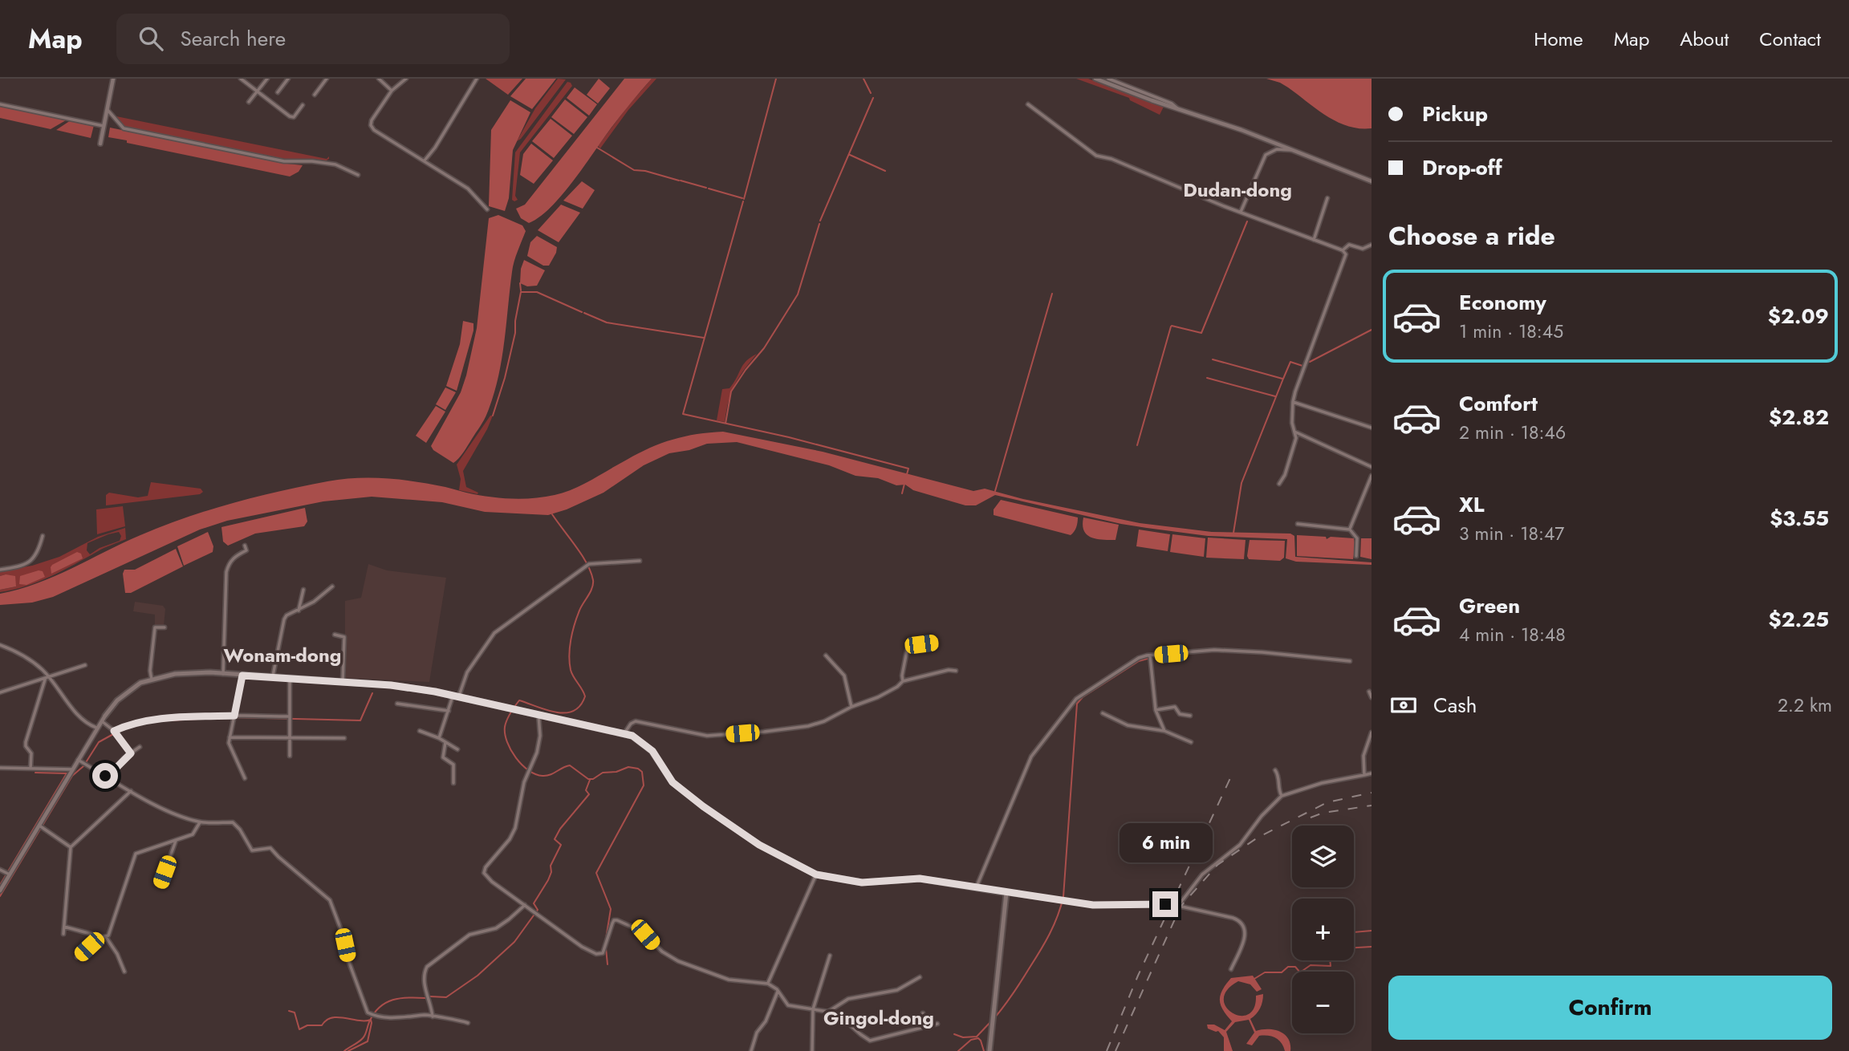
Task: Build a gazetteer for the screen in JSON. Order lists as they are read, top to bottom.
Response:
{
  "districts": ["Dudan-dong", "Wonam-dong", "Gingol-dong"],
  "page": {
    "header": "Map",
    "search": "Search here",
    "nav": [
      "Home",
      "Map",
      "About",
      "Contact"
    ],
    "banner": ["Pickup", "Drop-off"],
    "heading": "Choose a ride",
    "list": [
      {
        "name": "Economy",
        "note": "1 min · 18:45",
        "value": "$2.09"
      },
      {
        "name": "Comfort",
        "note": "2 min · 18:46",
        "value": "$2.82"
      },
      {
        "name": "XL",
        "note": "3 min · 18:47",
        "value": "$3.55"
      },
      {
        "name": "Green",
        "note": "4 min · 18:48",
        "value": "$2.25"
      }
    ],
    "pay": ["Cash", "2.2 km"],
    "bubble": "6 min",
    "map_buttons": ["+", "−"],
    "buttons": "Confirm"
  }
}
